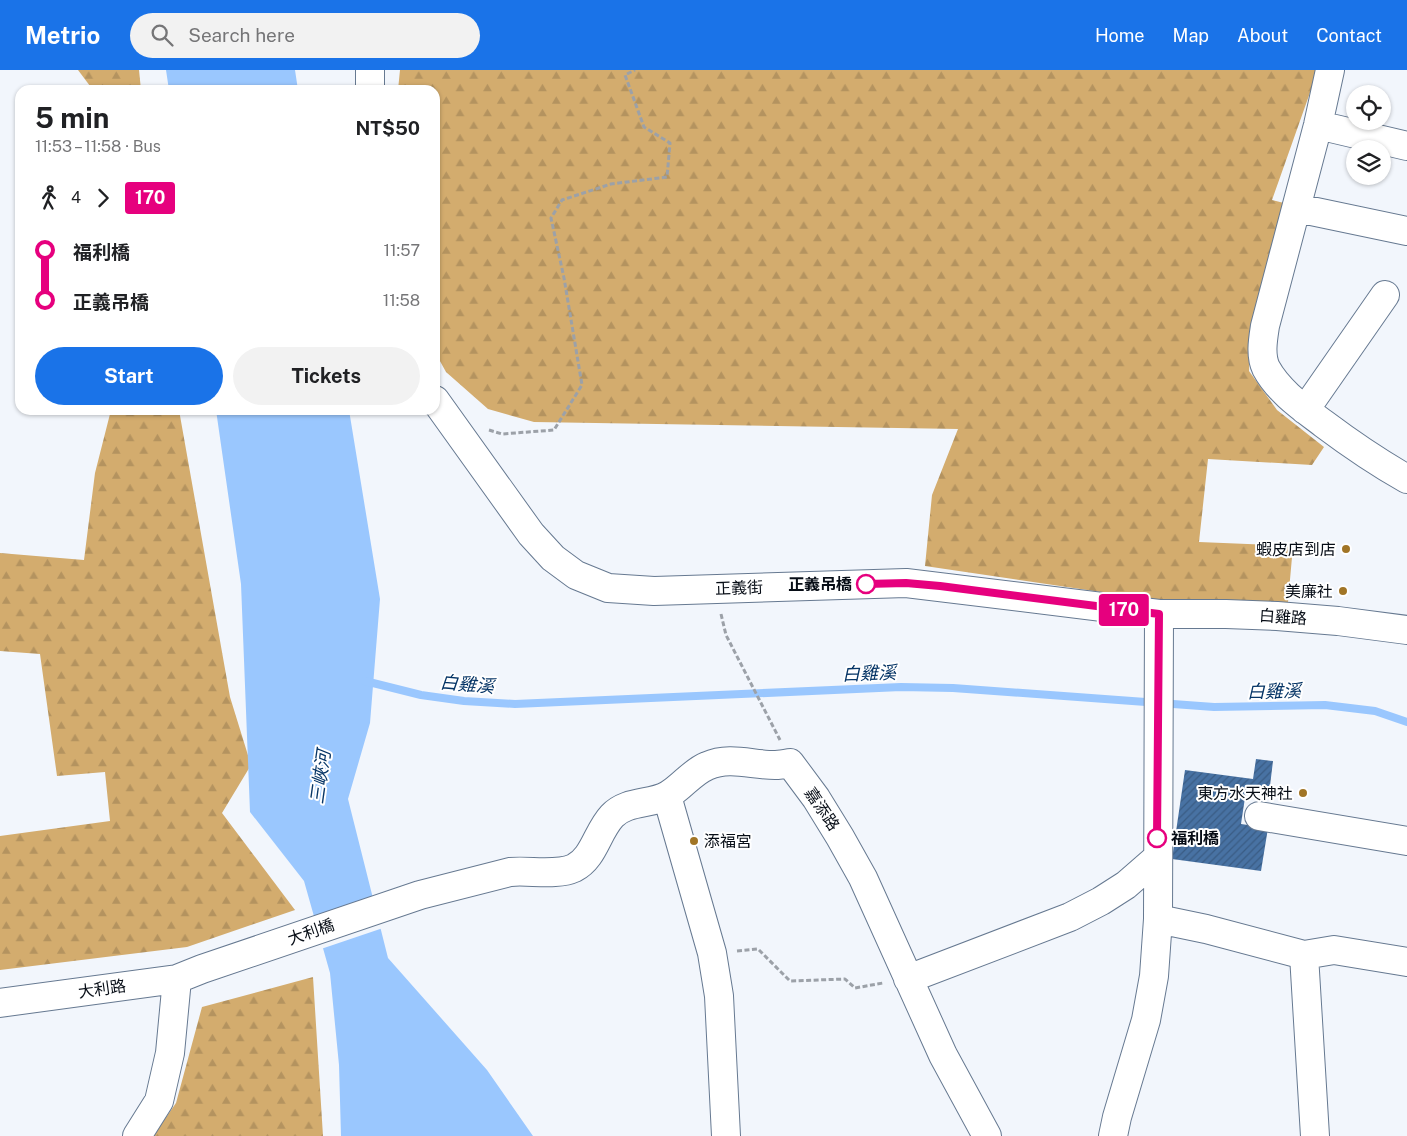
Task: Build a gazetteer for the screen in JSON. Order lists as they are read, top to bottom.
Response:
{
  "streets": {
    "street": [
      "正義街",
      "白雞路",
      "嘉添路",
      "大利橋",
      "大利路"
    ]
  },
  "crossings": [
    ["正義街", "白雞路"],
    ["嘉添路", "大利橋"],
    ["大利橋", "大利路"]
  ],
  "water": ["白雞溪", "三峽河"],
  "places": [
    "蝦皮店到店",
    "正義吊橋",
    "美廉社",
    "東方水天神社",
    "福利橋",
    "添福宮"
  ],
  "lines": ["bus line 170"],
  "page": {
    "header": "Metrio",
    "search": "Search here",
    "nav": [
      "Home",
      "Map",
      "About",
      "Contact"
    ],
    "on_map": "170",
    "heading": ["5 min", "11:53 – 11:58 · Bus", "NT$50"],
    "legs": ["4", "170"],
    "list": [
      {
        "name": "福利橋",
        "value": "11:57"
      },
      {
        "name": "正義吊橋",
        "value": "11:58"
      }
    ],
    "buttons": ["Start", "Tickets"]
  }
}
